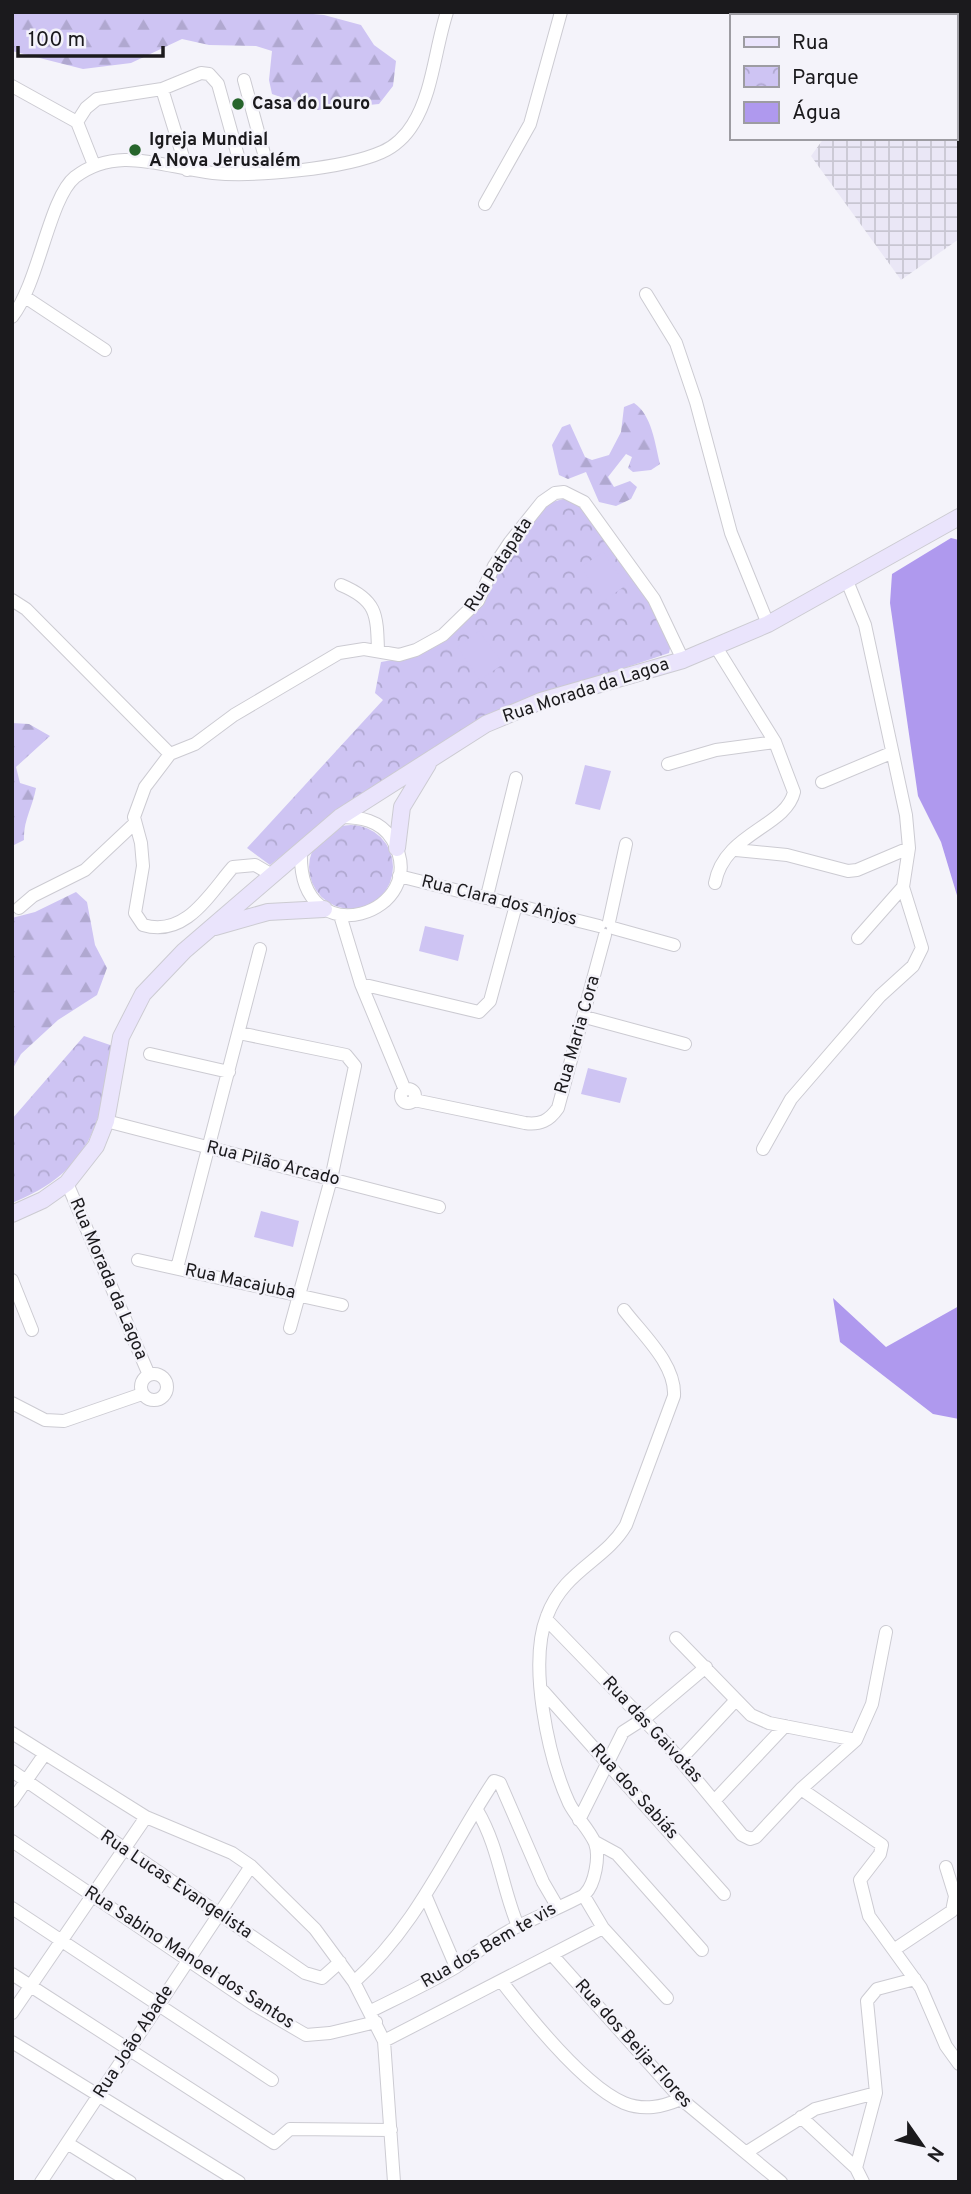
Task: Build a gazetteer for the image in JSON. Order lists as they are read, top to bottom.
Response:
{
  "streets": {
    "street": [
      "Rua Patapata",
      "Rua Morada da Lagoa",
      "Rua Clara dos Anjos",
      "Rua Maria Cora",
      "Rua Pilão Arcado",
      "Rua Macajuba",
      "Rua das Gaivotas",
      "Rua dos Sabiás",
      "Rua Lucas Evangelista",
      "Rua dos Bem te vis",
      "Rua Sabino Manoel dos Santos",
      "Rua João Abade",
      "Rua dos Beija-Flores"
    ]
  },
  "crossings": [
    ["Rua Patapata", "Rua Morada da Lagoa"],
    ["Rua Morada da Lagoa", "Rua Clara dos Anjos"],
    ["Rua Morada da Lagoa", "Rua Maria Cora"],
    ["Rua Morada da Lagoa", "Rua Pilão Arcado"],
    ["Rua Clara dos Anjos", "Rua Maria Cora"],
    ["Rua Lucas Evangelista", "Rua João Abade"],
    ["Rua dos Bem te vis", "Rua Sabino Manoel dos Santos"],
    ["Rua dos Bem te vis", "Rua dos Beija-Flores"],
    ["Rua Sabino Manoel dos Santos", "Rua João Abade"]
  ],
  "places": ["Casa do Louro", "Igreja Mundial A Nova Jerusalém"],
  "legend": ["Rua", "Parque", "Água"],
  "scale_bar": "100 m",
  "north": "bottom right"
}
